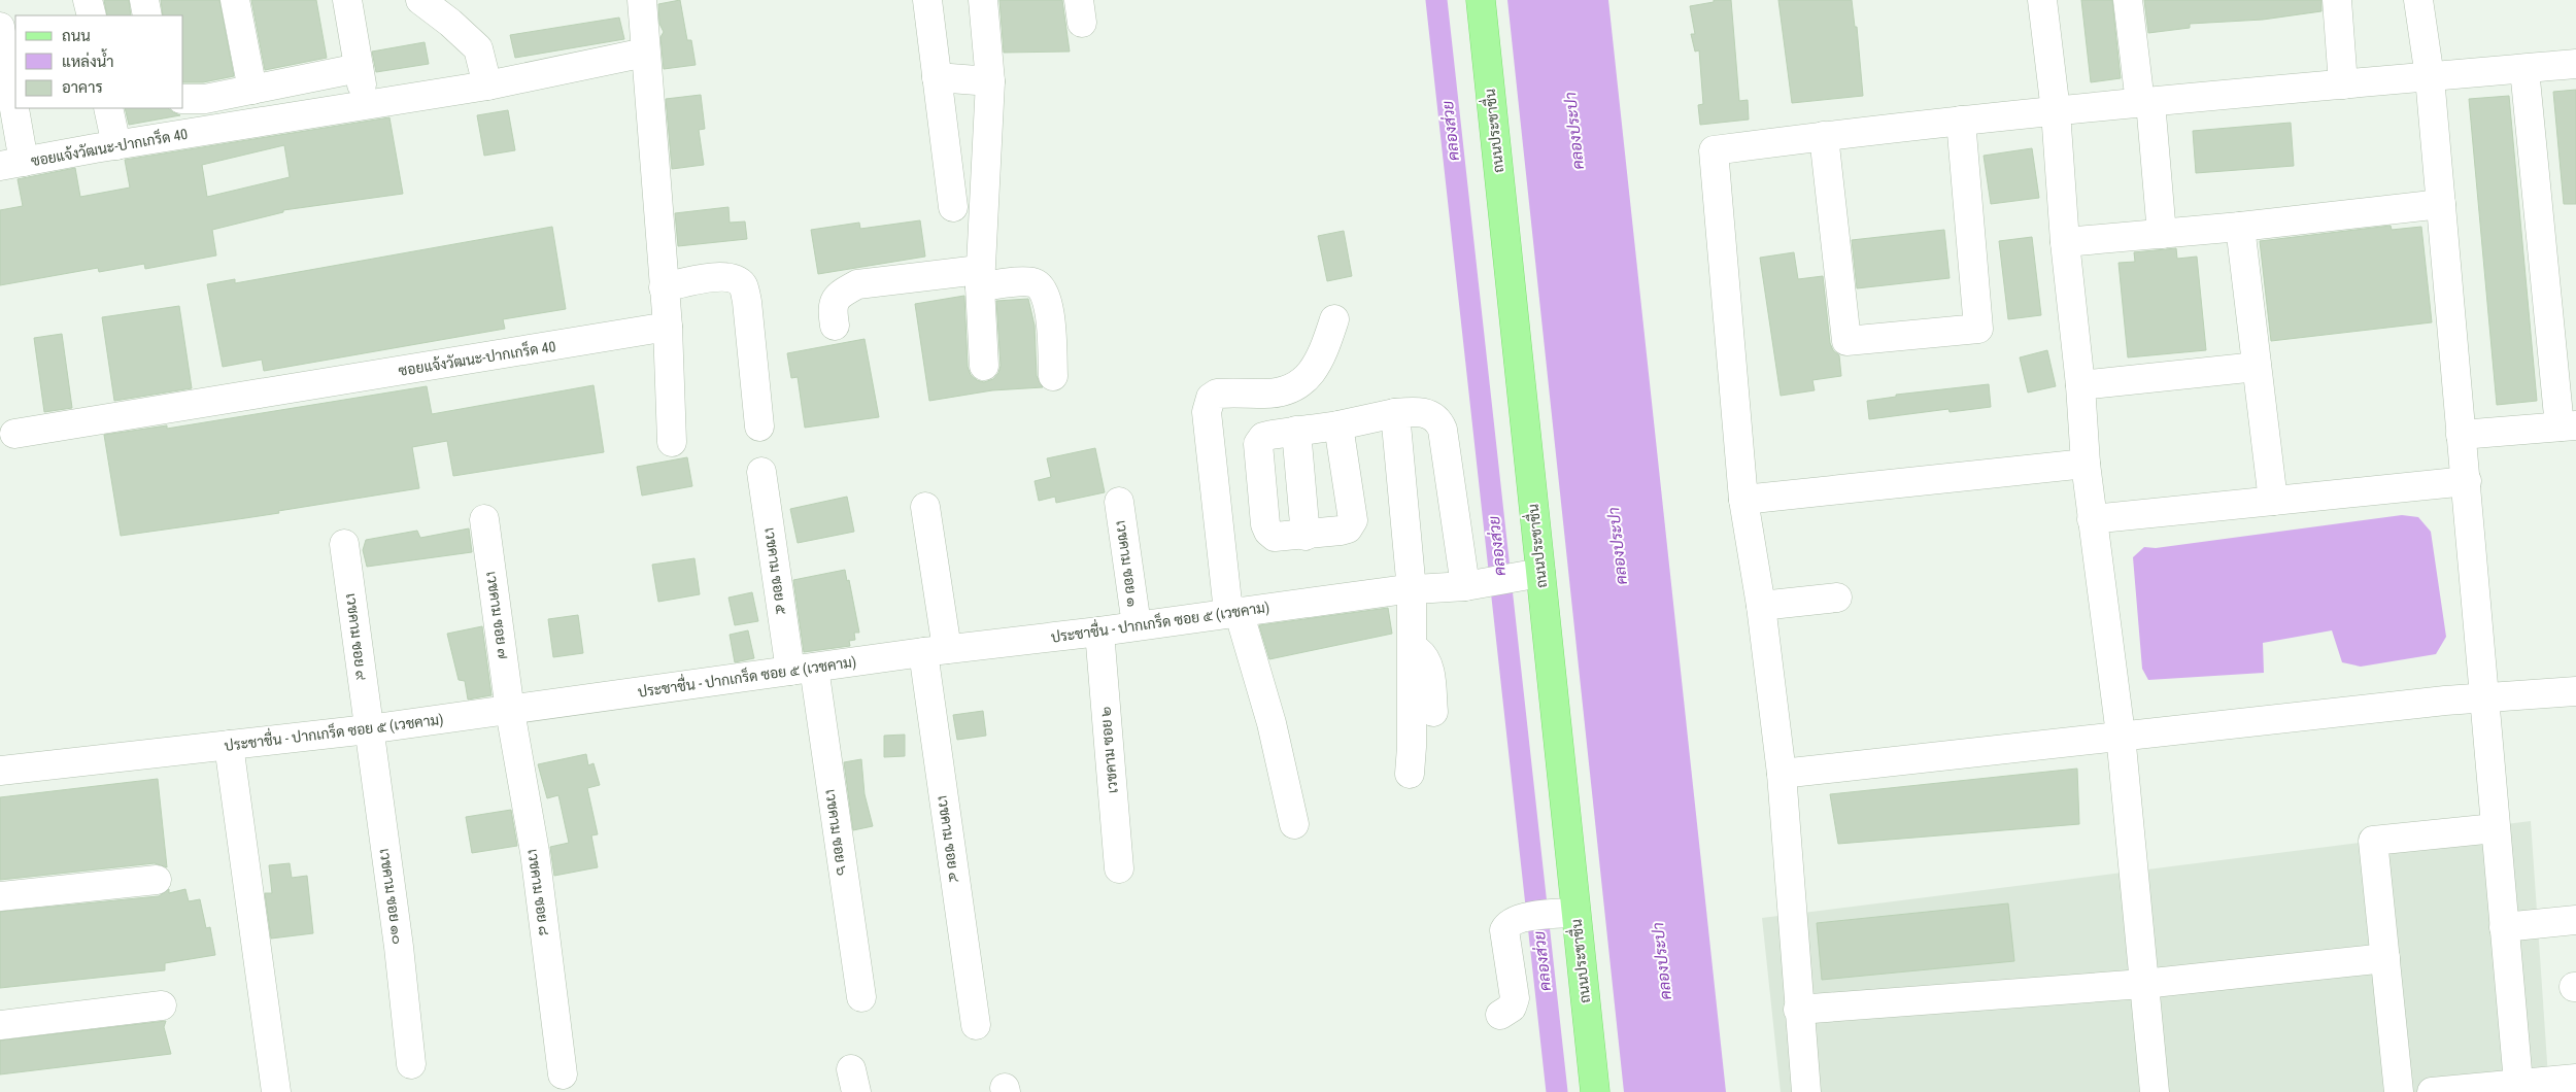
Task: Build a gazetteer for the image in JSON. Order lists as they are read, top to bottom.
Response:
{
  "streets": {
    "main road": ["ถนนประชาชื่น"],
    "street": [
      "ซอยแจ้งวัฒนะ-ปากเกร็ด 40",
      "เวชคาม ซอย ๑",
      "เวชคาม ซอย ๕",
      "เวชคาม ซอย ๗",
      "ประชาชื่น - ปากเกร็ด ซอย ๕ (เวชคาม)",
      "เวชคาม ซอย ๙",
      "เวชคาม ซอย ๒",
      "เวชคาม ซอย ๖",
      "เวชคาม ซอย ๔",
      "เวชคาม ซอย ๘",
      "เวชคาม ซอย ๑๐"
    ]
  },
  "crossings": [
    ["ถนนประชาชื่น", "ประชาชื่น - ปากเกร็ด ซอย ๕ (เวชคาม)"],
    ["เวชคาม ซอย ๑", "ประชาชื่น - ปากเกร็ด ซอย ๕ (เวชคาม)"],
    ["เวชคาม ซอย ๕", "ประชาชื่น - ปากเกร็ด ซอย ๕ (เวชคาม)"],
    ["เวชคาม ซอย ๕", "เวชคาม ซอย ๖"],
    ["เวชคาม ซอย ๗", "ประชาชื่น - ปากเกร็ด ซอย ๕ (เวชคาม)"],
    ["เวชคาม ซอย ๗", "เวชคาม ซอย ๘"],
    ["ประชาชื่น - ปากเกร็ด ซอย ๕ (เวชคาม)", "เวชคาม ซอย ๙"],
    ["ประชาชื่น - ปากเกร็ด ซอย ๕ (เวชคาม)", "เวชคาม ซอย ๒"],
    ["ประชาชื่น - ปากเกร็ด ซอย ๕ (เวชคาม)", "เวชคาม ซอย ๖"],
    ["ประชาชื่น - ปากเกร็ด ซอย ๕ (เวชคาม)", "เวชคาม ซอย ๔"],
    ["ประชาชื่น - ปากเกร็ด ซอย ๕ (เวชคาม)", "เวชคาม ซอย ๘"],
    ["ประชาชื่น - ปากเกร็ด ซอย ๕ (เวชคาม)", "เวชคาม ซอย ๑๐"],
    ["เวชคาม ซอย ๙", "เวชคาม ซอย ๑๐"]
  ],
  "water": ["คลองส่วย", "คลองประปา"],
  "legend": ["ถนน", "แหล่งน้ำ", "อาคาร"]
}
